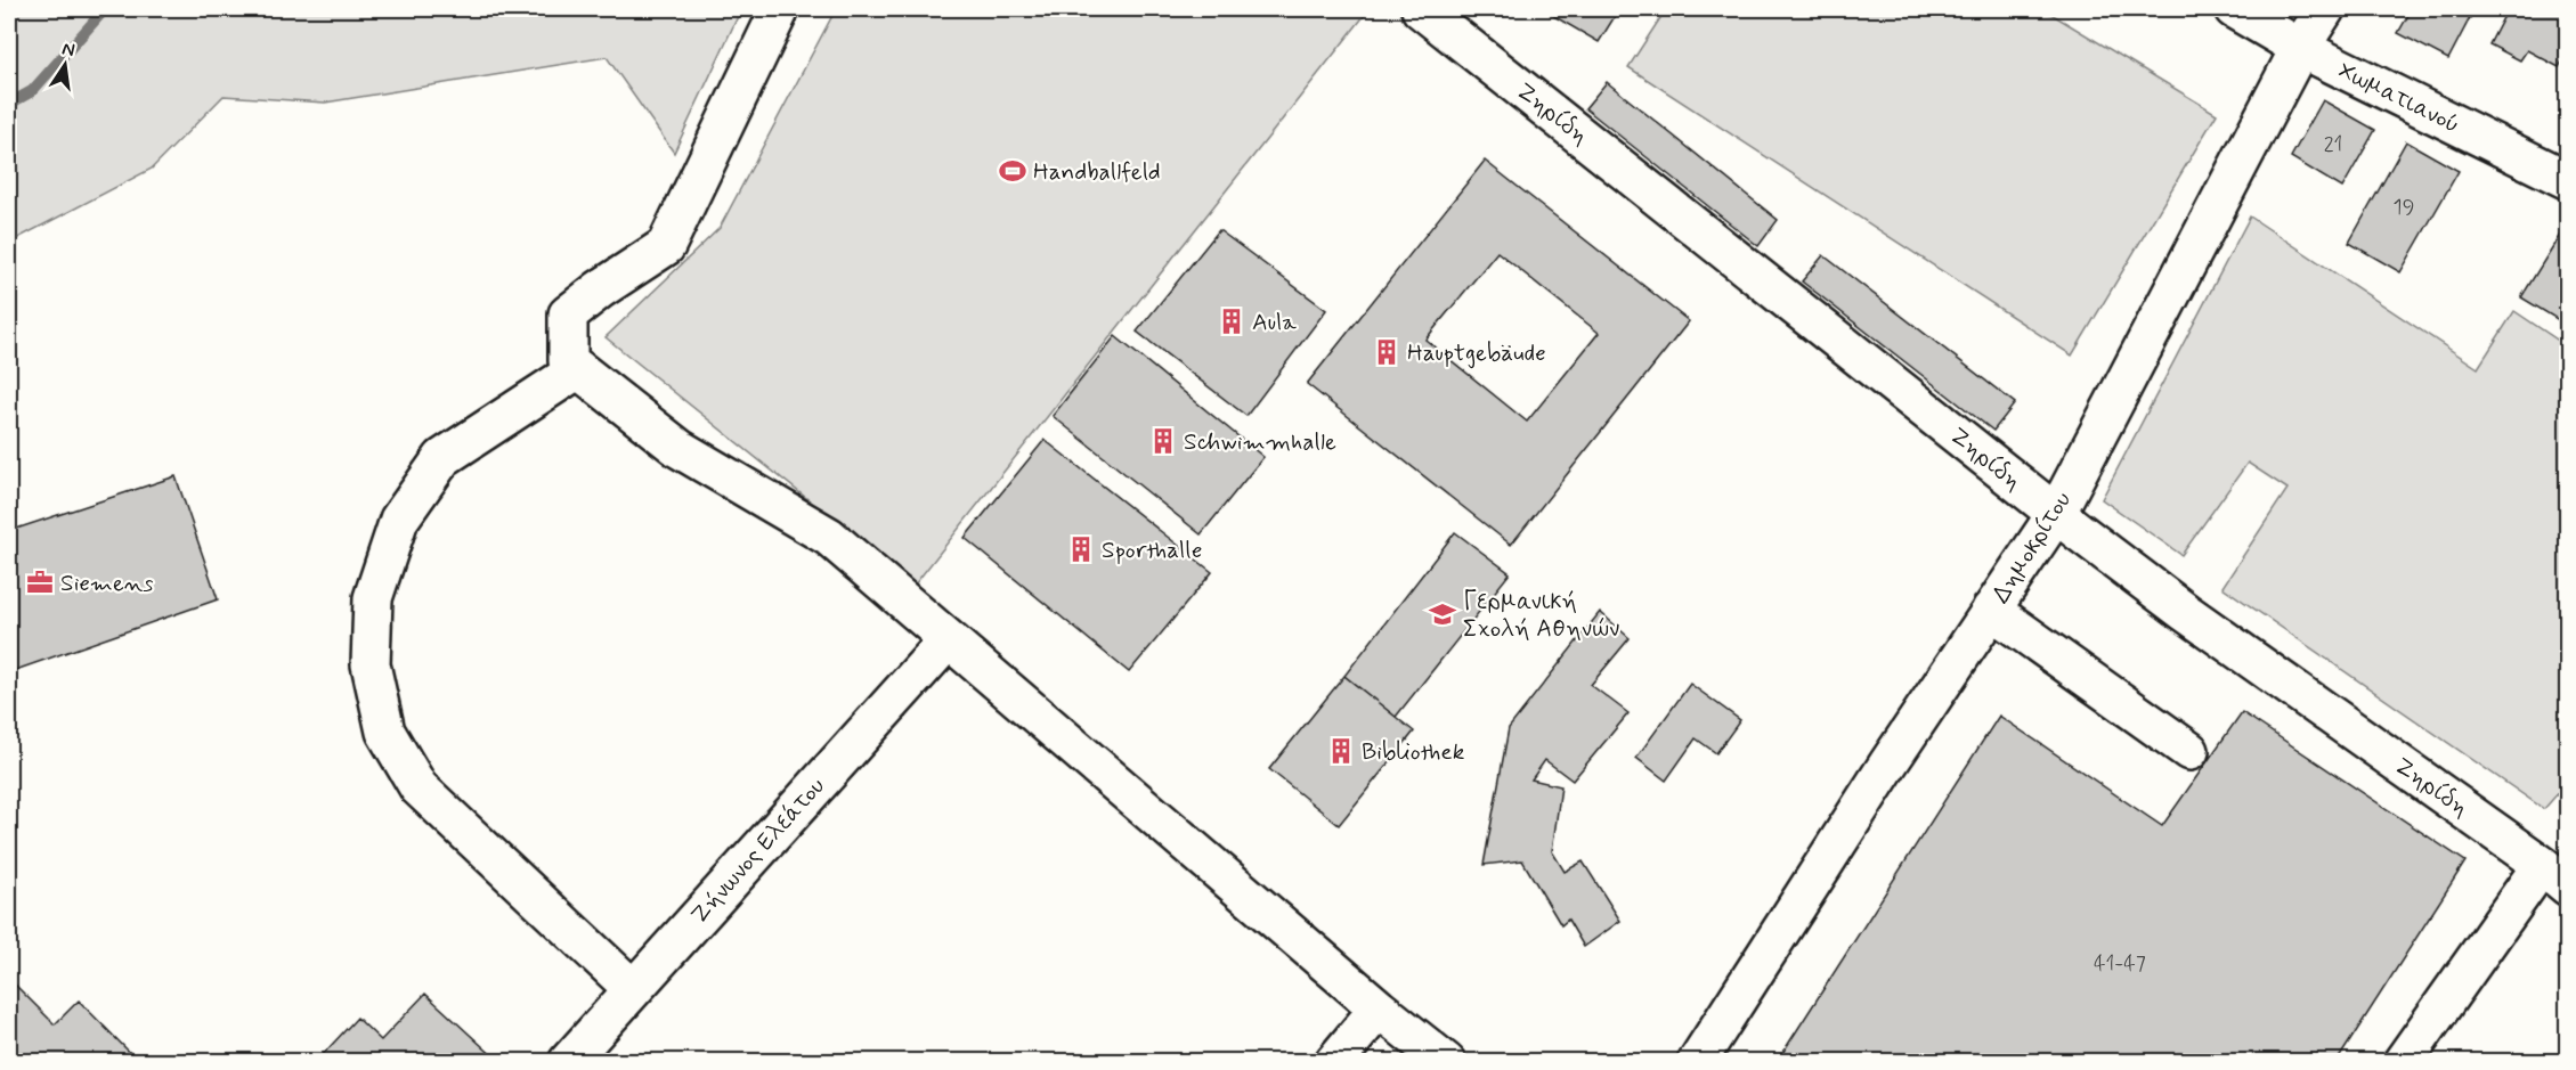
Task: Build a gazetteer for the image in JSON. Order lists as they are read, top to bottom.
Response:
{
  "streets": {
    "street": [
      "Χωματιανού",
      "Ζηρίδη",
      "Δημοκρίτου",
      "Ζήνωνος Ελεάτου"
    ]
  },
  "crossings": [
    ["Χωματιανού", "Δημοκρίτου"],
    ["Ζηρίδη", "Δημοκρίτου"]
  ],
  "places": {
    "sports": ["Handballfeld"],
    "building": [
      "Aula",
      "Hauptgebäude",
      "Schwimmhalle",
      "Sporthalle",
      "Bibliothek"
    ],
    "office": ["Siemens"],
    "school or university": ["Γερμανική Σχολή Αθηνών"]
  },
  "house_numbers": ["21", "19", "41-47"],
  "north": "top"
}
